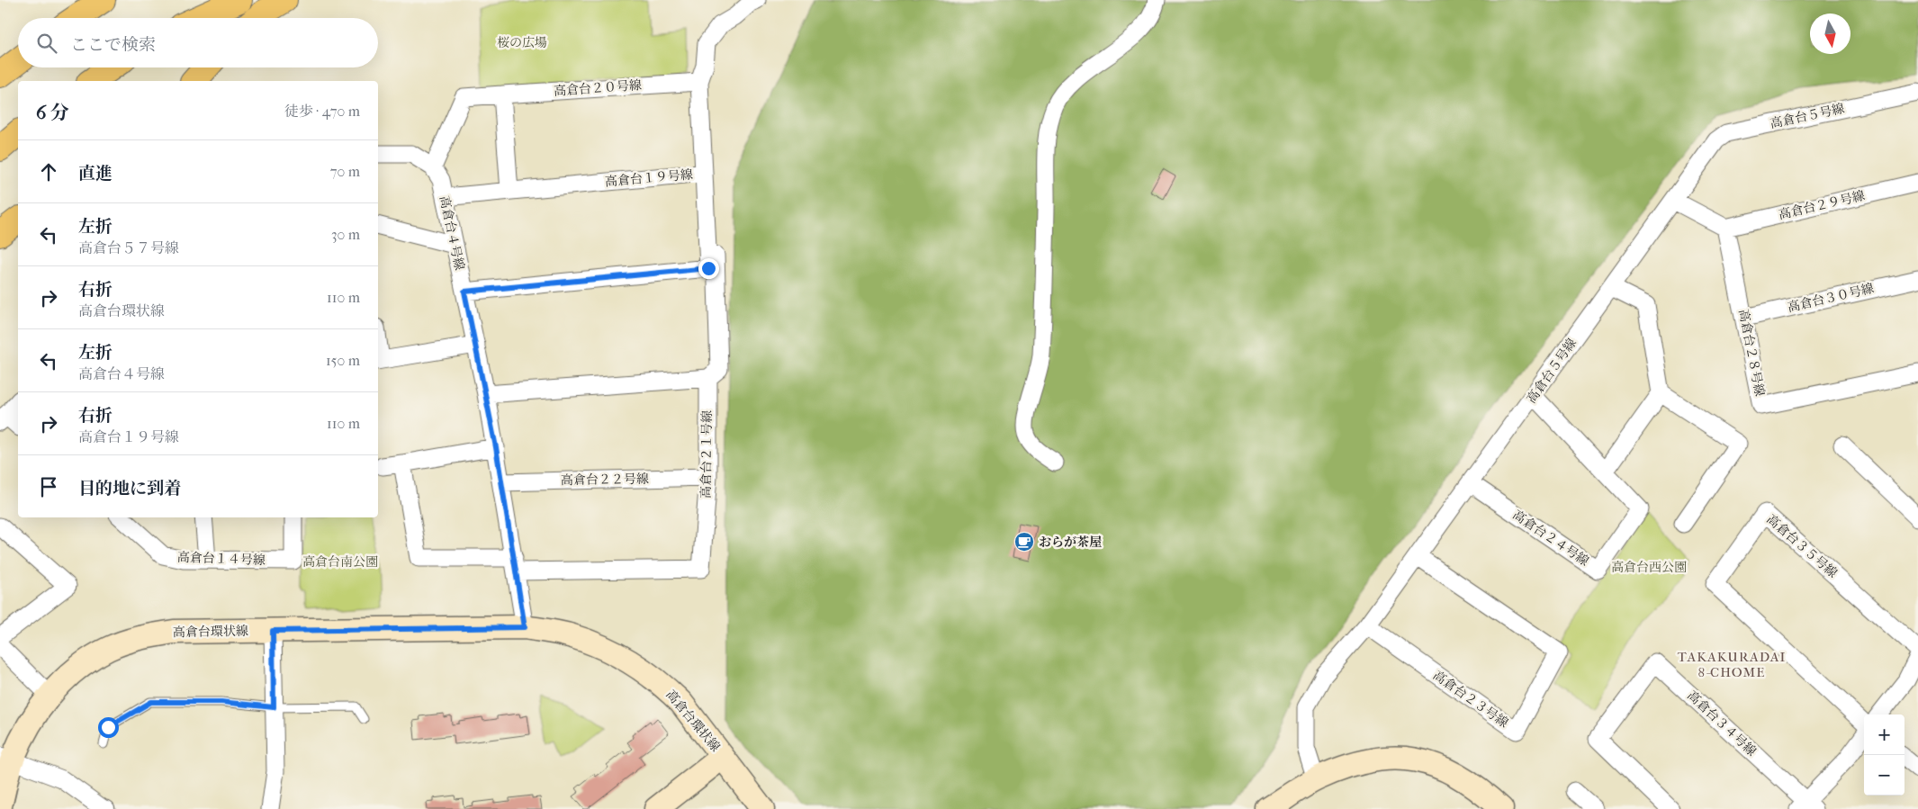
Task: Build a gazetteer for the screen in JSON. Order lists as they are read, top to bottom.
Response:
{
  "streets": {
    "street": [
      "高倉台２０号線",
      "高倉台５号線",
      "高倉台１９号線",
      "高倉台２９号線",
      "高倉台４号線",
      "高倉台３０号線",
      "高倉台２８号線",
      "高倉台２１号線",
      "高倉台２２号線",
      "高倉台２４号線",
      "高倉台３５号線",
      "高倉台１４号線",
      "高倉台環状線",
      "高倉台２３号線",
      "高倉台３４号線"
    ]
  },
  "crossings": [
    ["高倉台２０号線", "高倉台４号線"],
    ["高倉台５号線", "高倉台２４号線"],
    ["高倉台５号線", "高倉台２３号線"],
    ["高倉台１９号線", "高倉台４号線"],
    ["高倉台２９号線", "高倉台２８号線"],
    ["高倉台４号線", "高倉台２１号線"],
    ["高倉台４号線", "高倉台２２号線"],
    ["高倉台４号線", "高倉台環状線"],
    ["高倉台３０号線", "高倉台２８号線"],
    ["高倉台２１号線", "高倉台２２号線"]
  ],
  "districts": ["TAKAKURADAI 8-CHOME"],
  "parks": ["桜の広場", "高倉台南公園", "高倉台西公園"],
  "places": {
    "cafe": ["おらが茶屋"]
  },
  "north": "bottom",
  "page": {
    "search": "ここで検索",
    "heading": ["6 分", "徒歩 · 470 m"],
    "list": [
      ["直進", "70 m"],
      ["左折", "高倉台５７号線", "30 m"],
      ["右折", "高倉台環状線", "110 m"],
      ["左折", "高倉台４号線", "150 m"],
      ["右折", "高倉台１９号線", "110 m"],
      "目的地に到着"
    ],
    "map_buttons": ["+", "−"]
  }
}
